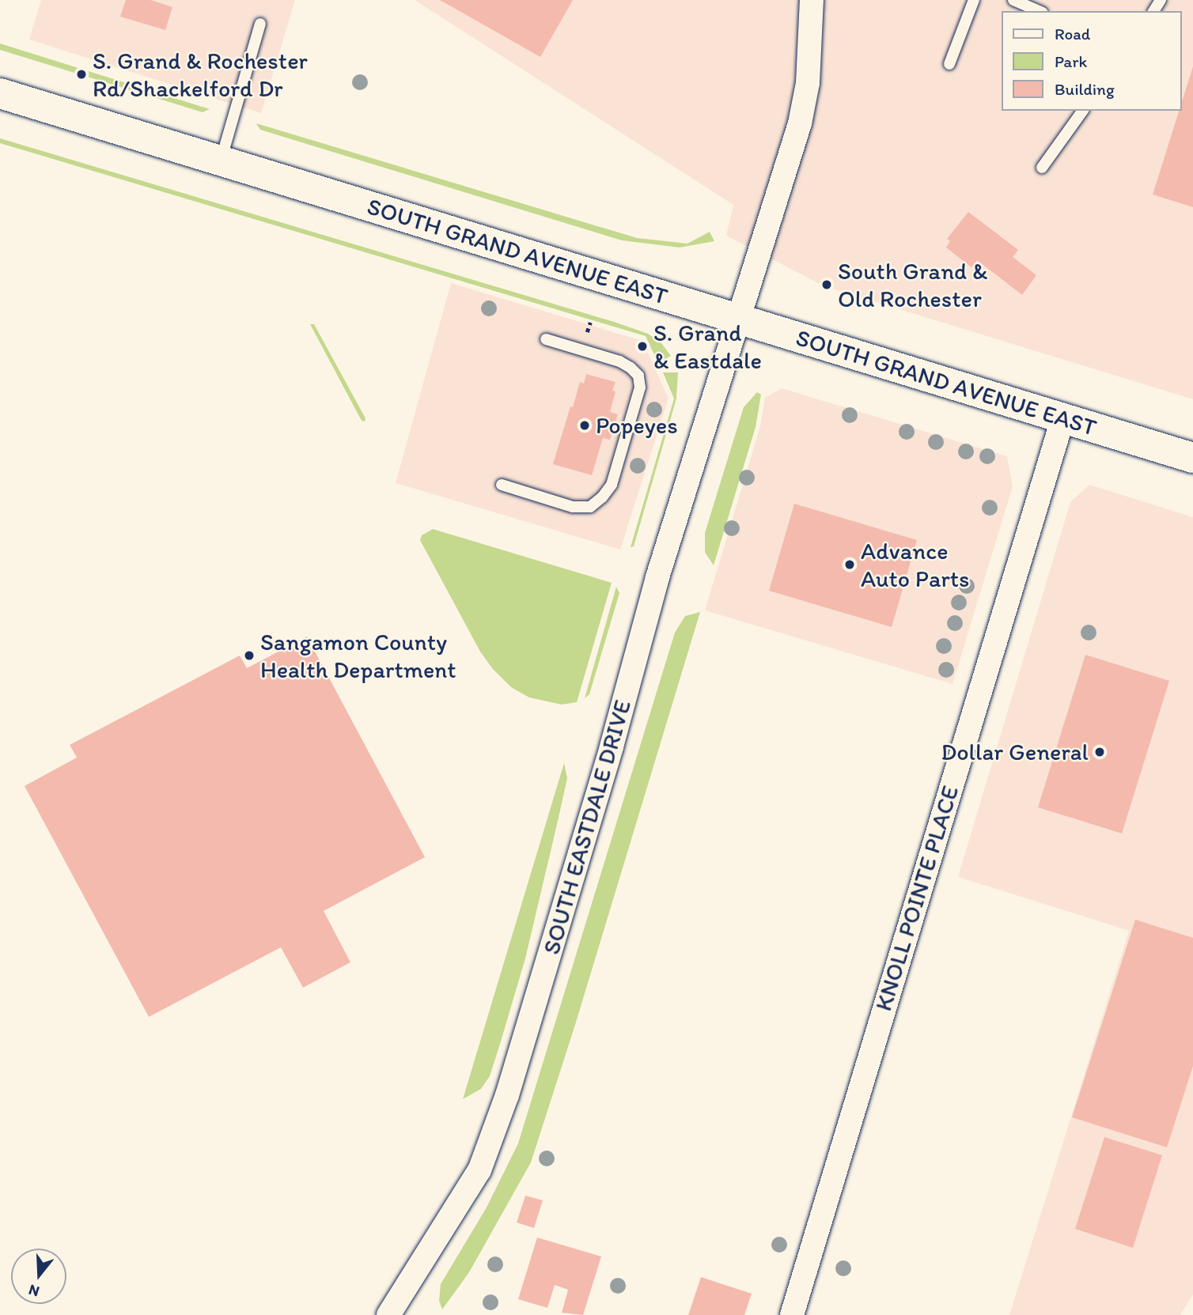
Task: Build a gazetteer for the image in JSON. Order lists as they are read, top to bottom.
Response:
{
  "streets": {
    "main road": ["SOUTH GRAND AVENUE EAST"],
    "street": ["SOUTH EASTDALE DRIVE", "KNOLL POINTE PLACE"]
  },
  "crossings": [
    ["SOUTH GRAND AVENUE EAST", "SOUTH EASTDALE DRIVE"],
    ["SOUTH GRAND AVENUE EAST", "KNOLL POINTE PLACE"]
  ],
  "places": [
    "S. Grand & Rochester Rd/Shackelford Dr",
    "South Grand & Old Rochester",
    "S. Grand & Eastdale",
    "Popeyes",
    "Advance Auto Parts",
    "Sangamon County Health Department",
    "Dollar General"
  ],
  "legend": ["Road", "Park", "Building"],
  "north": "bottom"
}
